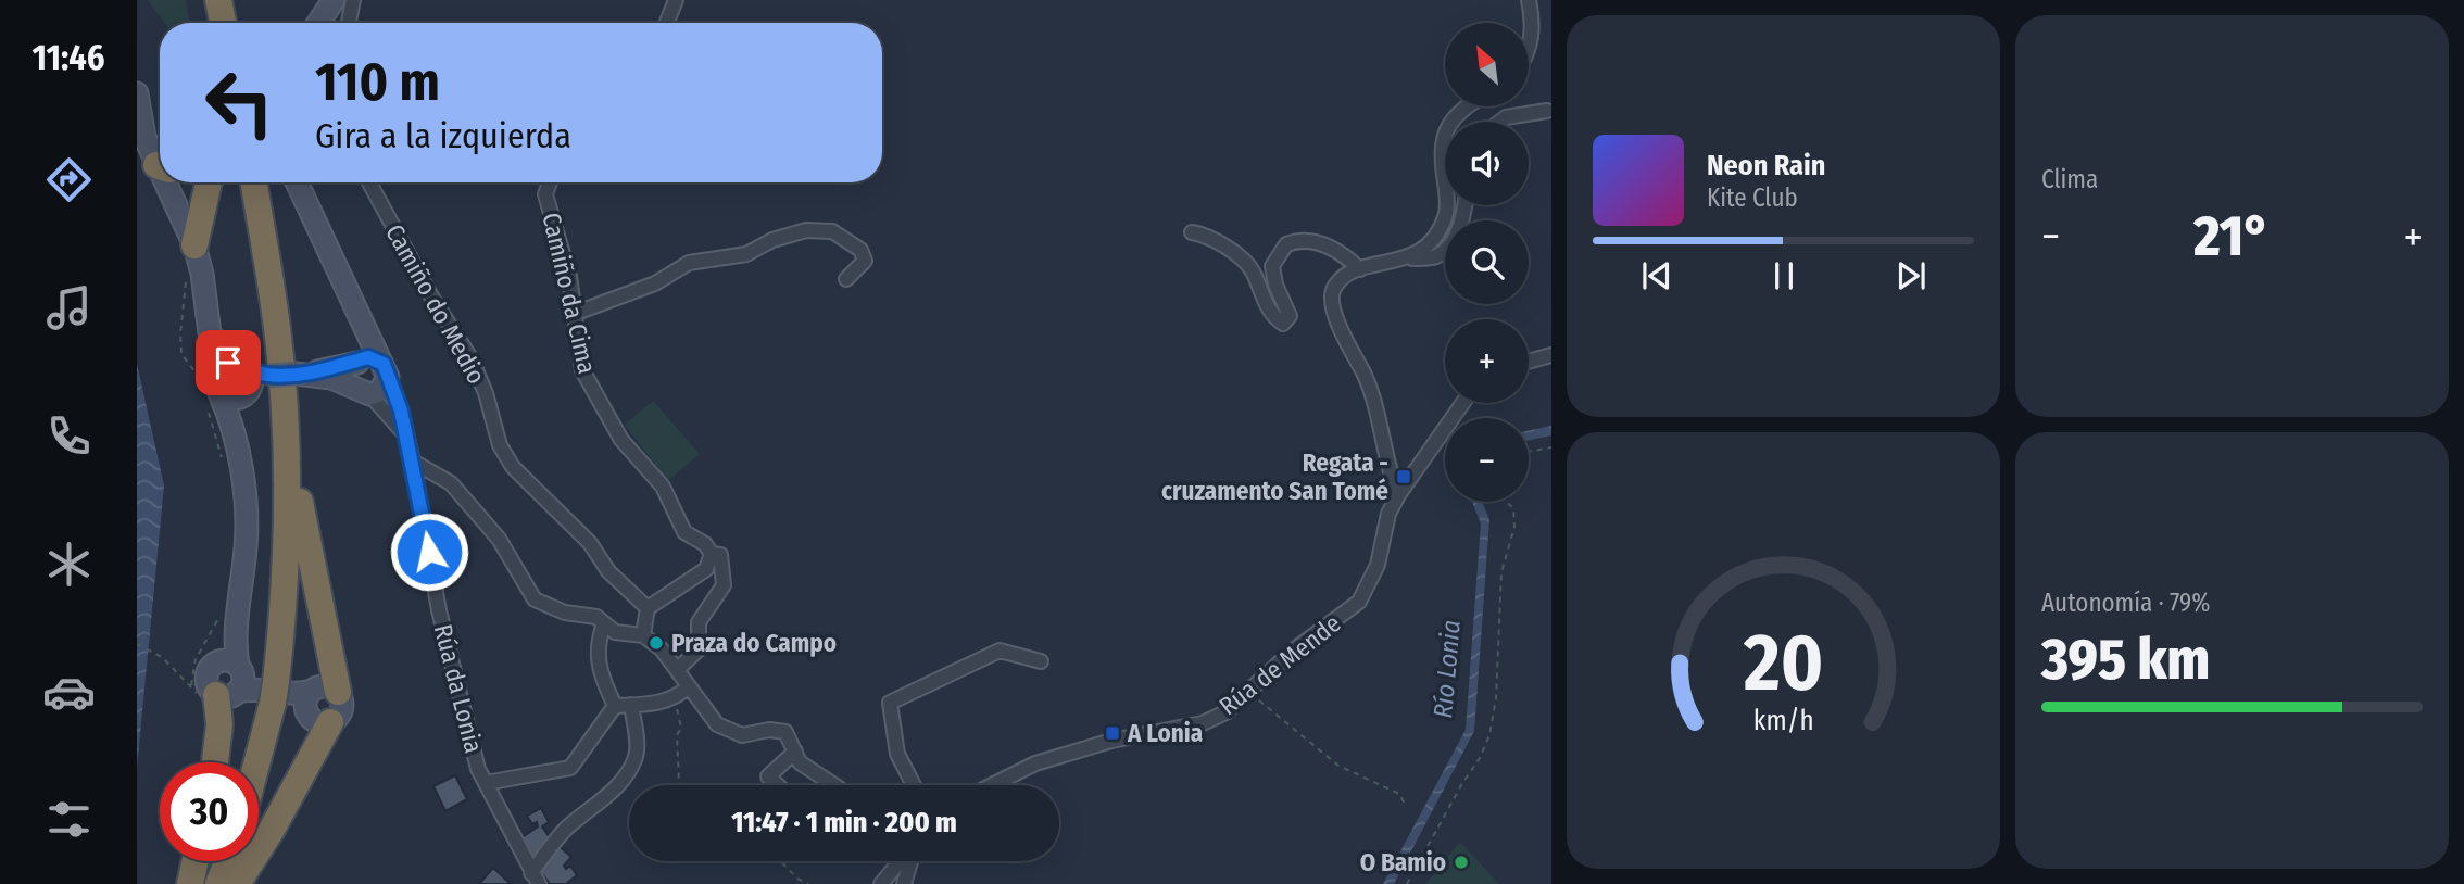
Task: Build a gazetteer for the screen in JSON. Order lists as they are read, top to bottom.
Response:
{
  "streets": {
    "street": [
      "Camiño da Cima",
      "Camiño do Medio",
      "Rúa de Mende",
      "Rúa da Lonia"
    ]
  },
  "water": ["Río Lonia"],
  "places": {
    "transit": ["Regata - cruzamento San Tomé", "A Lonia"],
    "other": ["Praza do Campo", "O Bamio"]
  },
  "north": "top left",
  "page": {
    "tabs": "11:46",
    "tile": [
      "Clima",
      ["Autonomía · 79%", "395 km"]
    ],
    "map_buttons": ["+", "−"],
    "turn": ["110 m", "Gira a la izquierda"],
    "song": ["Neon Rain", "Kite Club"],
    "heat": ["−", "21°", "+"],
    "limit": "30",
    "trip": "11:47 · 1 min · 200 m",
    "gauge": ["20", "km/h"]
  }
}
